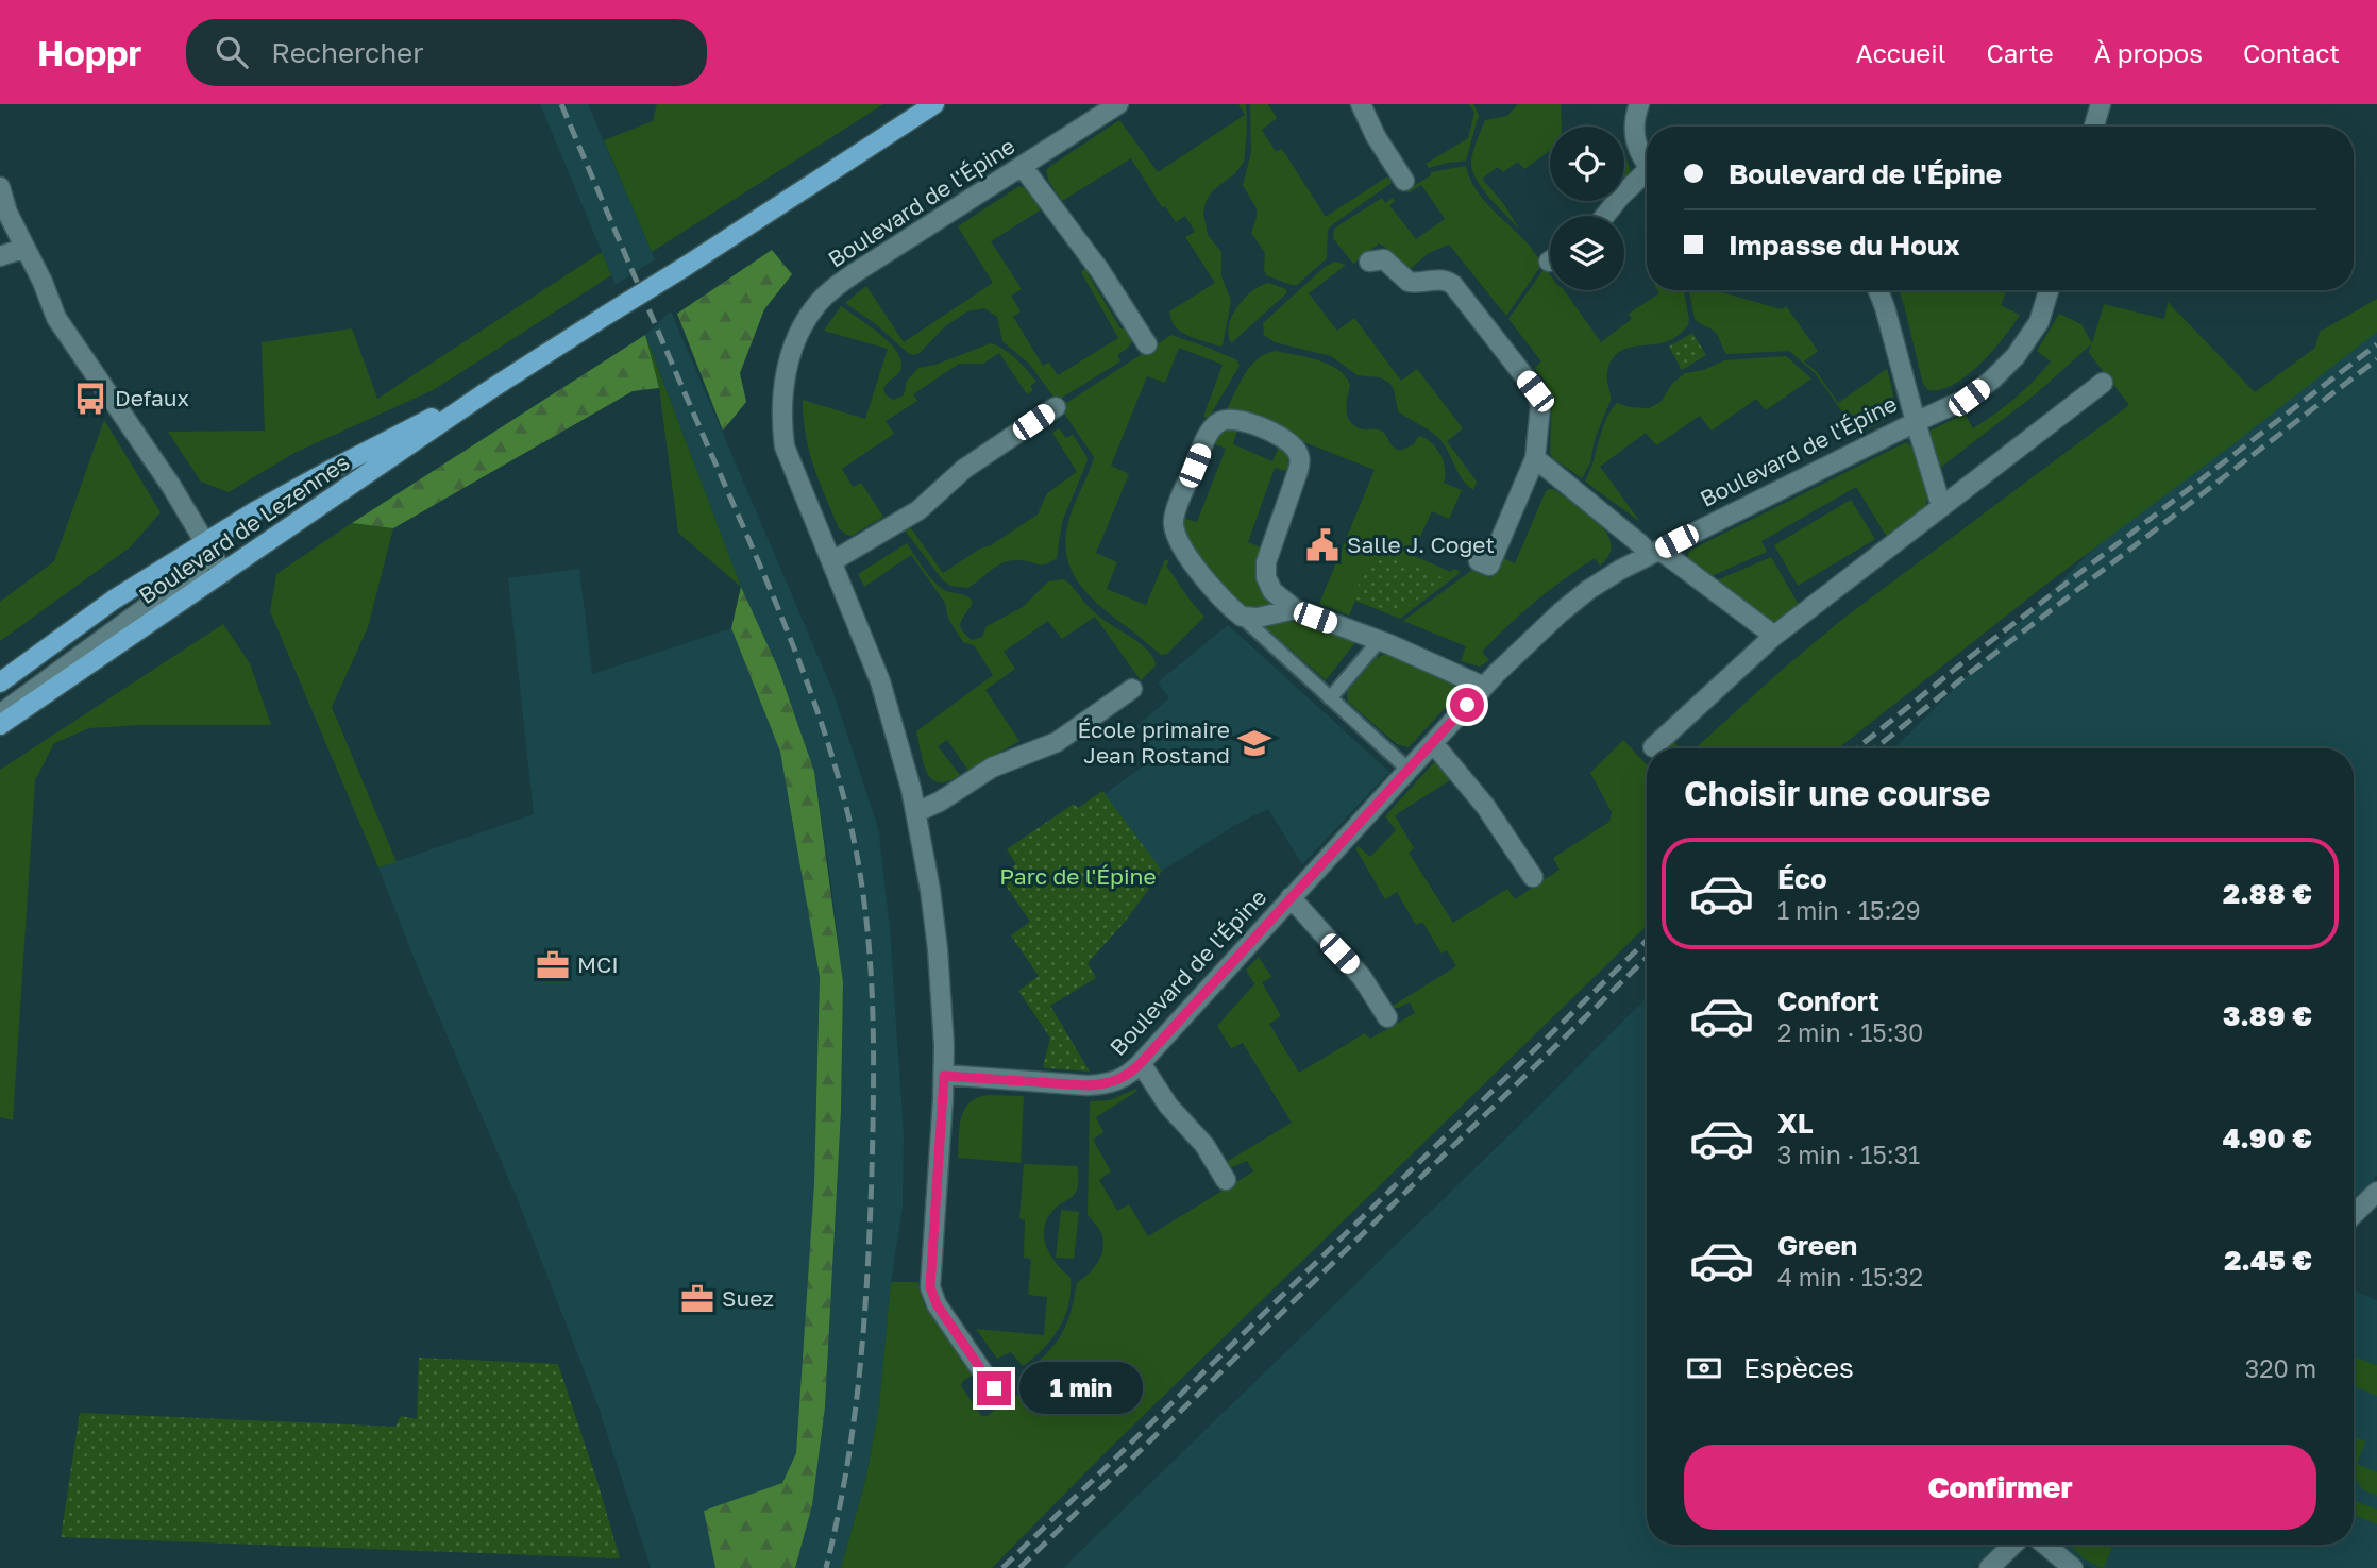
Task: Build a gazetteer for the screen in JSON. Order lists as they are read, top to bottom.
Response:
{
  "streets": {
    "main road": ["Boulevard de Lezennes"],
    "street": ["Boulevard de l'Épine"]
  },
  "parks": ["Parc de l'Épine"],
  "places": {
    "bus stop": ["Defaux"],
    "public building": ["Salle J. Coget"],
    "school or university": ["École primaire Jean Rostand"],
    "office": ["MCI", "Suez"]
  },
  "page": {
    "header": "Hoppr",
    "search": "Rechercher",
    "nav": [
      "Accueil",
      "Carte",
      "À propos",
      "Contact"
    ],
    "banner": ["Boulevard de l'Épine", "Impasse du Houx"],
    "heading": "Choisir une course",
    "list": [
      {
        "name": "Éco",
        "note": "1 min · 15:29",
        "value": "2.88 €"
      },
      {
        "name": "Confort",
        "note": "2 min · 15:30",
        "value": "3.89 €"
      },
      {
        "name": "XL",
        "note": "3 min · 15:31",
        "value": "4.90 €"
      },
      {
        "name": "Green",
        "note": "4 min · 15:32",
        "value": "2.45 €"
      }
    ],
    "pay": ["Espèces", "320 m"],
    "bubble": "1 min",
    "buttons": "Confirmer"
  }
}
